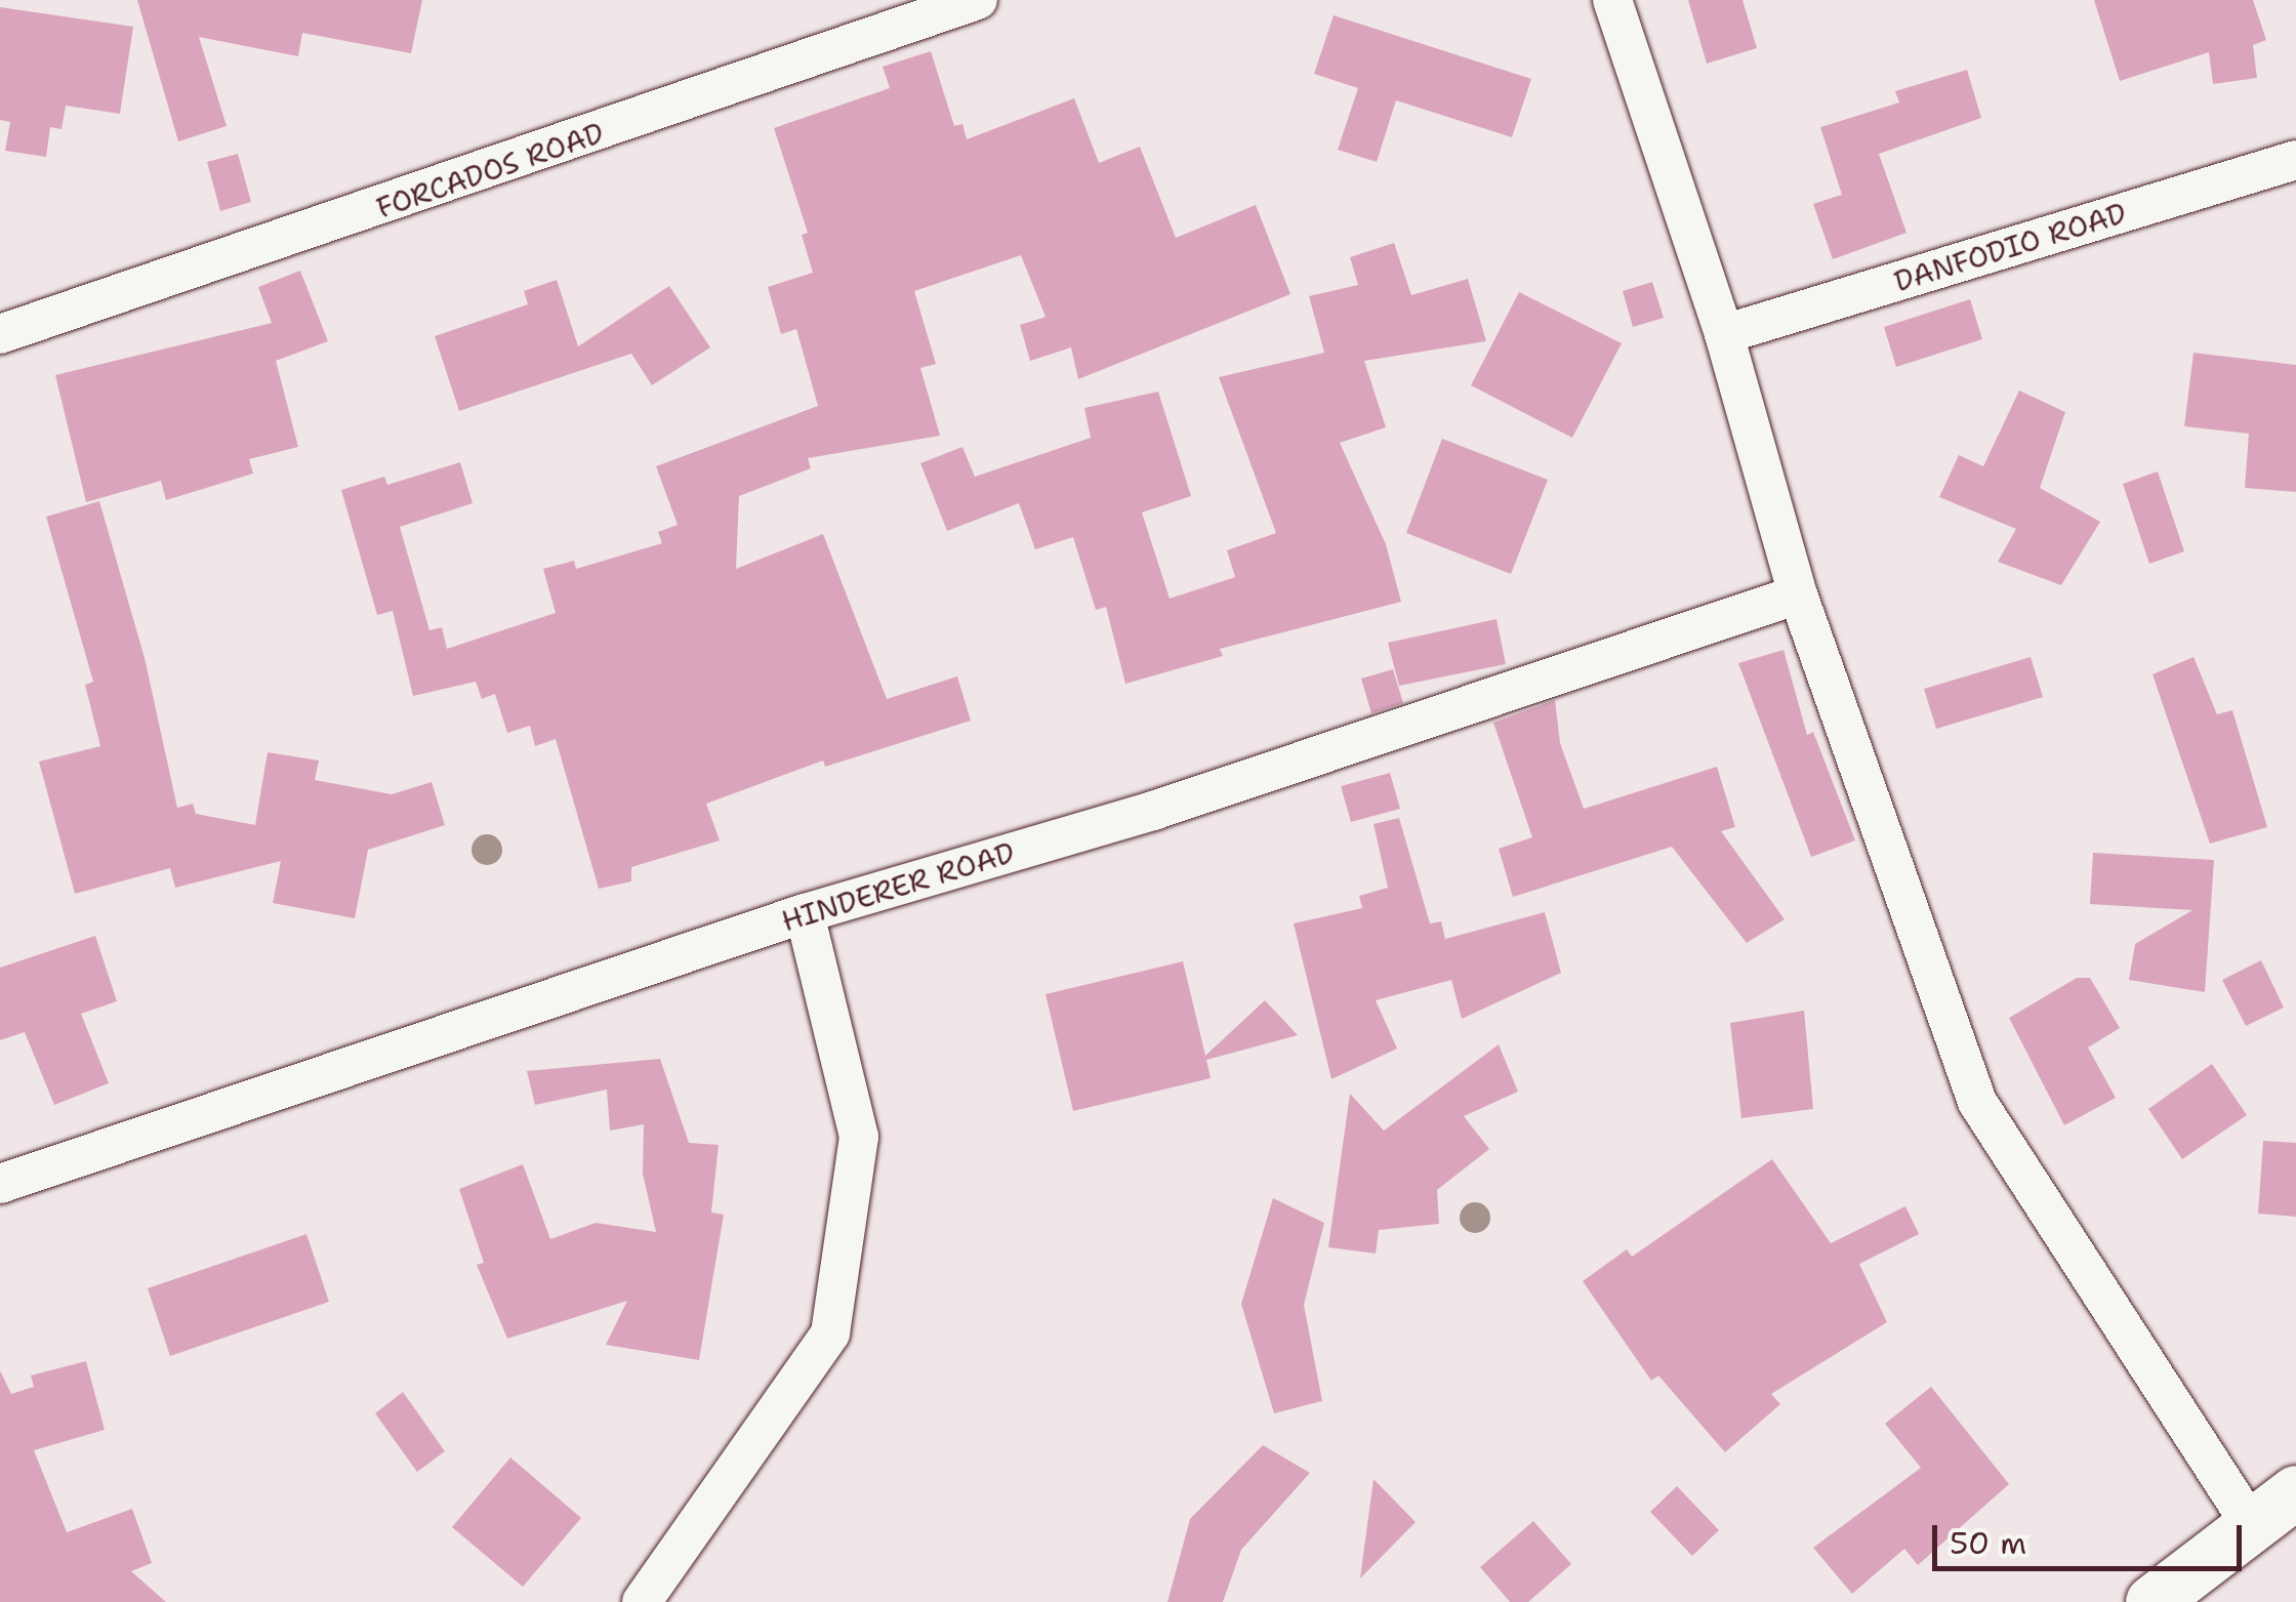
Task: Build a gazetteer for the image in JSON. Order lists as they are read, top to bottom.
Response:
{
  "streets": {
    "street": ["FORCADOS ROAD", "DANFODIO ROAD", "HINDERER ROAD"]
  },
  "scale_bar": "50 m"
}
